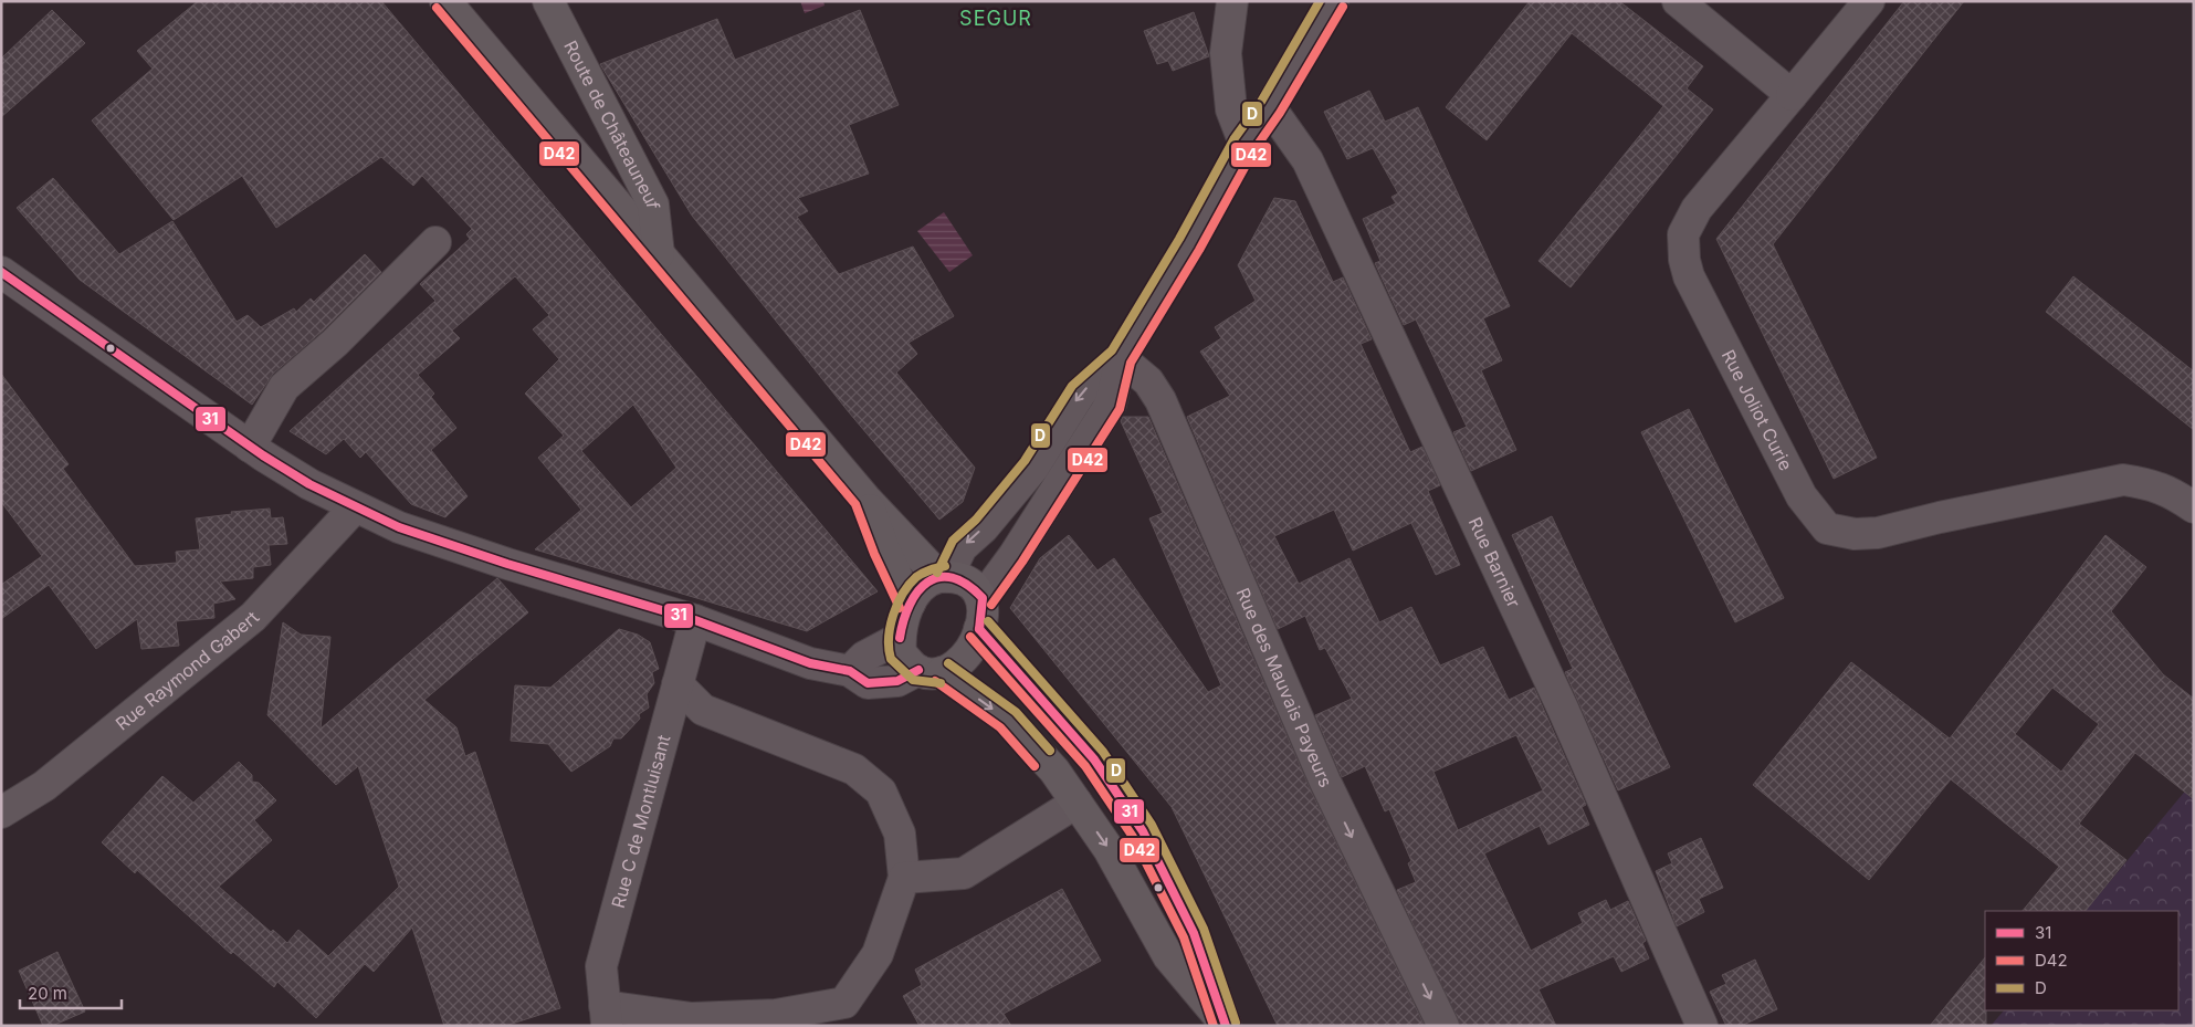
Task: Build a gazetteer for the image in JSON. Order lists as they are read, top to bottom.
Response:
{
  "streets": {
    "main road": ["Route de Châteauneuf"],
    "street": [
      "Rue Joliot Curie",
      "Rue Barnier",
      "Rue Raymond Gabert",
      "Rue des Mauvais Payeurs",
      "Rue C de Montluisant"
    ]
  },
  "one_way": ["Rue des Mauvais Payeurs"],
  "districts": ["SEGUR"],
  "lines": ["transit line D", "transit line D42", "transit line 31"],
  "legend": ["31", "D42", "D"],
  "scale_bar": "20 m"
}
